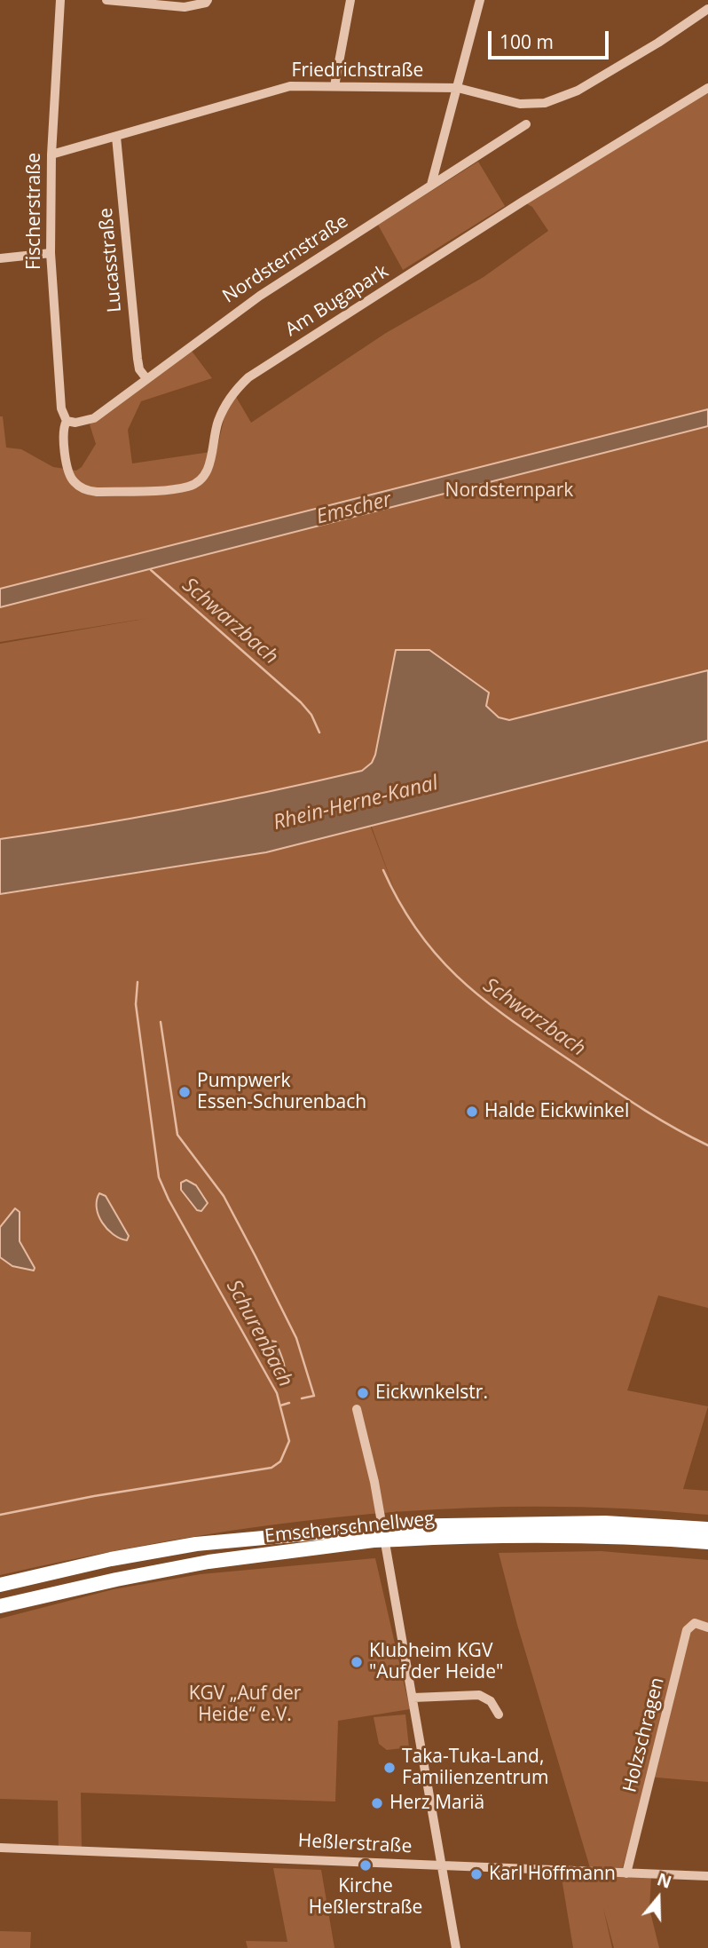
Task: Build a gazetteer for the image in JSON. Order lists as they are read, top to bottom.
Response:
{
  "streets": {
    "highway": ["Emscherschnellweg"],
    "street": [
      "Friedrichstraße",
      "Fischerstraße",
      "Nordsternstraße",
      "Lucasstraße",
      "Am Bugapark",
      "Holzschragen",
      "Heßlerstraße"
    ]
  },
  "crossings": [
    ["Friedrichstraße", "Fischerstraße"],
    ["Friedrichstraße", "Lucasstraße"],
    ["Fischerstraße", "Nordsternstraße"],
    ["Fischerstraße", "Am Bugapark"],
    ["Nordsternstraße", "Lucasstraße"],
    ["Nordsternstraße", "Am Bugapark"],
    ["Holzschragen", "Heßlerstraße"]
  ],
  "water": [
    "Emscher",
    "Schwarzbach",
    "Rhein-Herne-Kanal",
    "Schurenbach"
  ],
  "parks": ["Nordsternpark", "KGV „Auf der Heide“ e.V."],
  "places": [
    "Pumpwerk Essen-Schurenbach",
    "Halde Eickwinkel",
    "Eickwnkelstr.",
    "Klubheim KGV \"Auf der Heide\"",
    "Taka-Tuka-Land, Familienzentrum",
    "Herz Mariä",
    "Kirche Heßlerstraße",
    "Karl Hoffmann"
  ],
  "scale_bar": "100 m",
  "north": "top"
}
